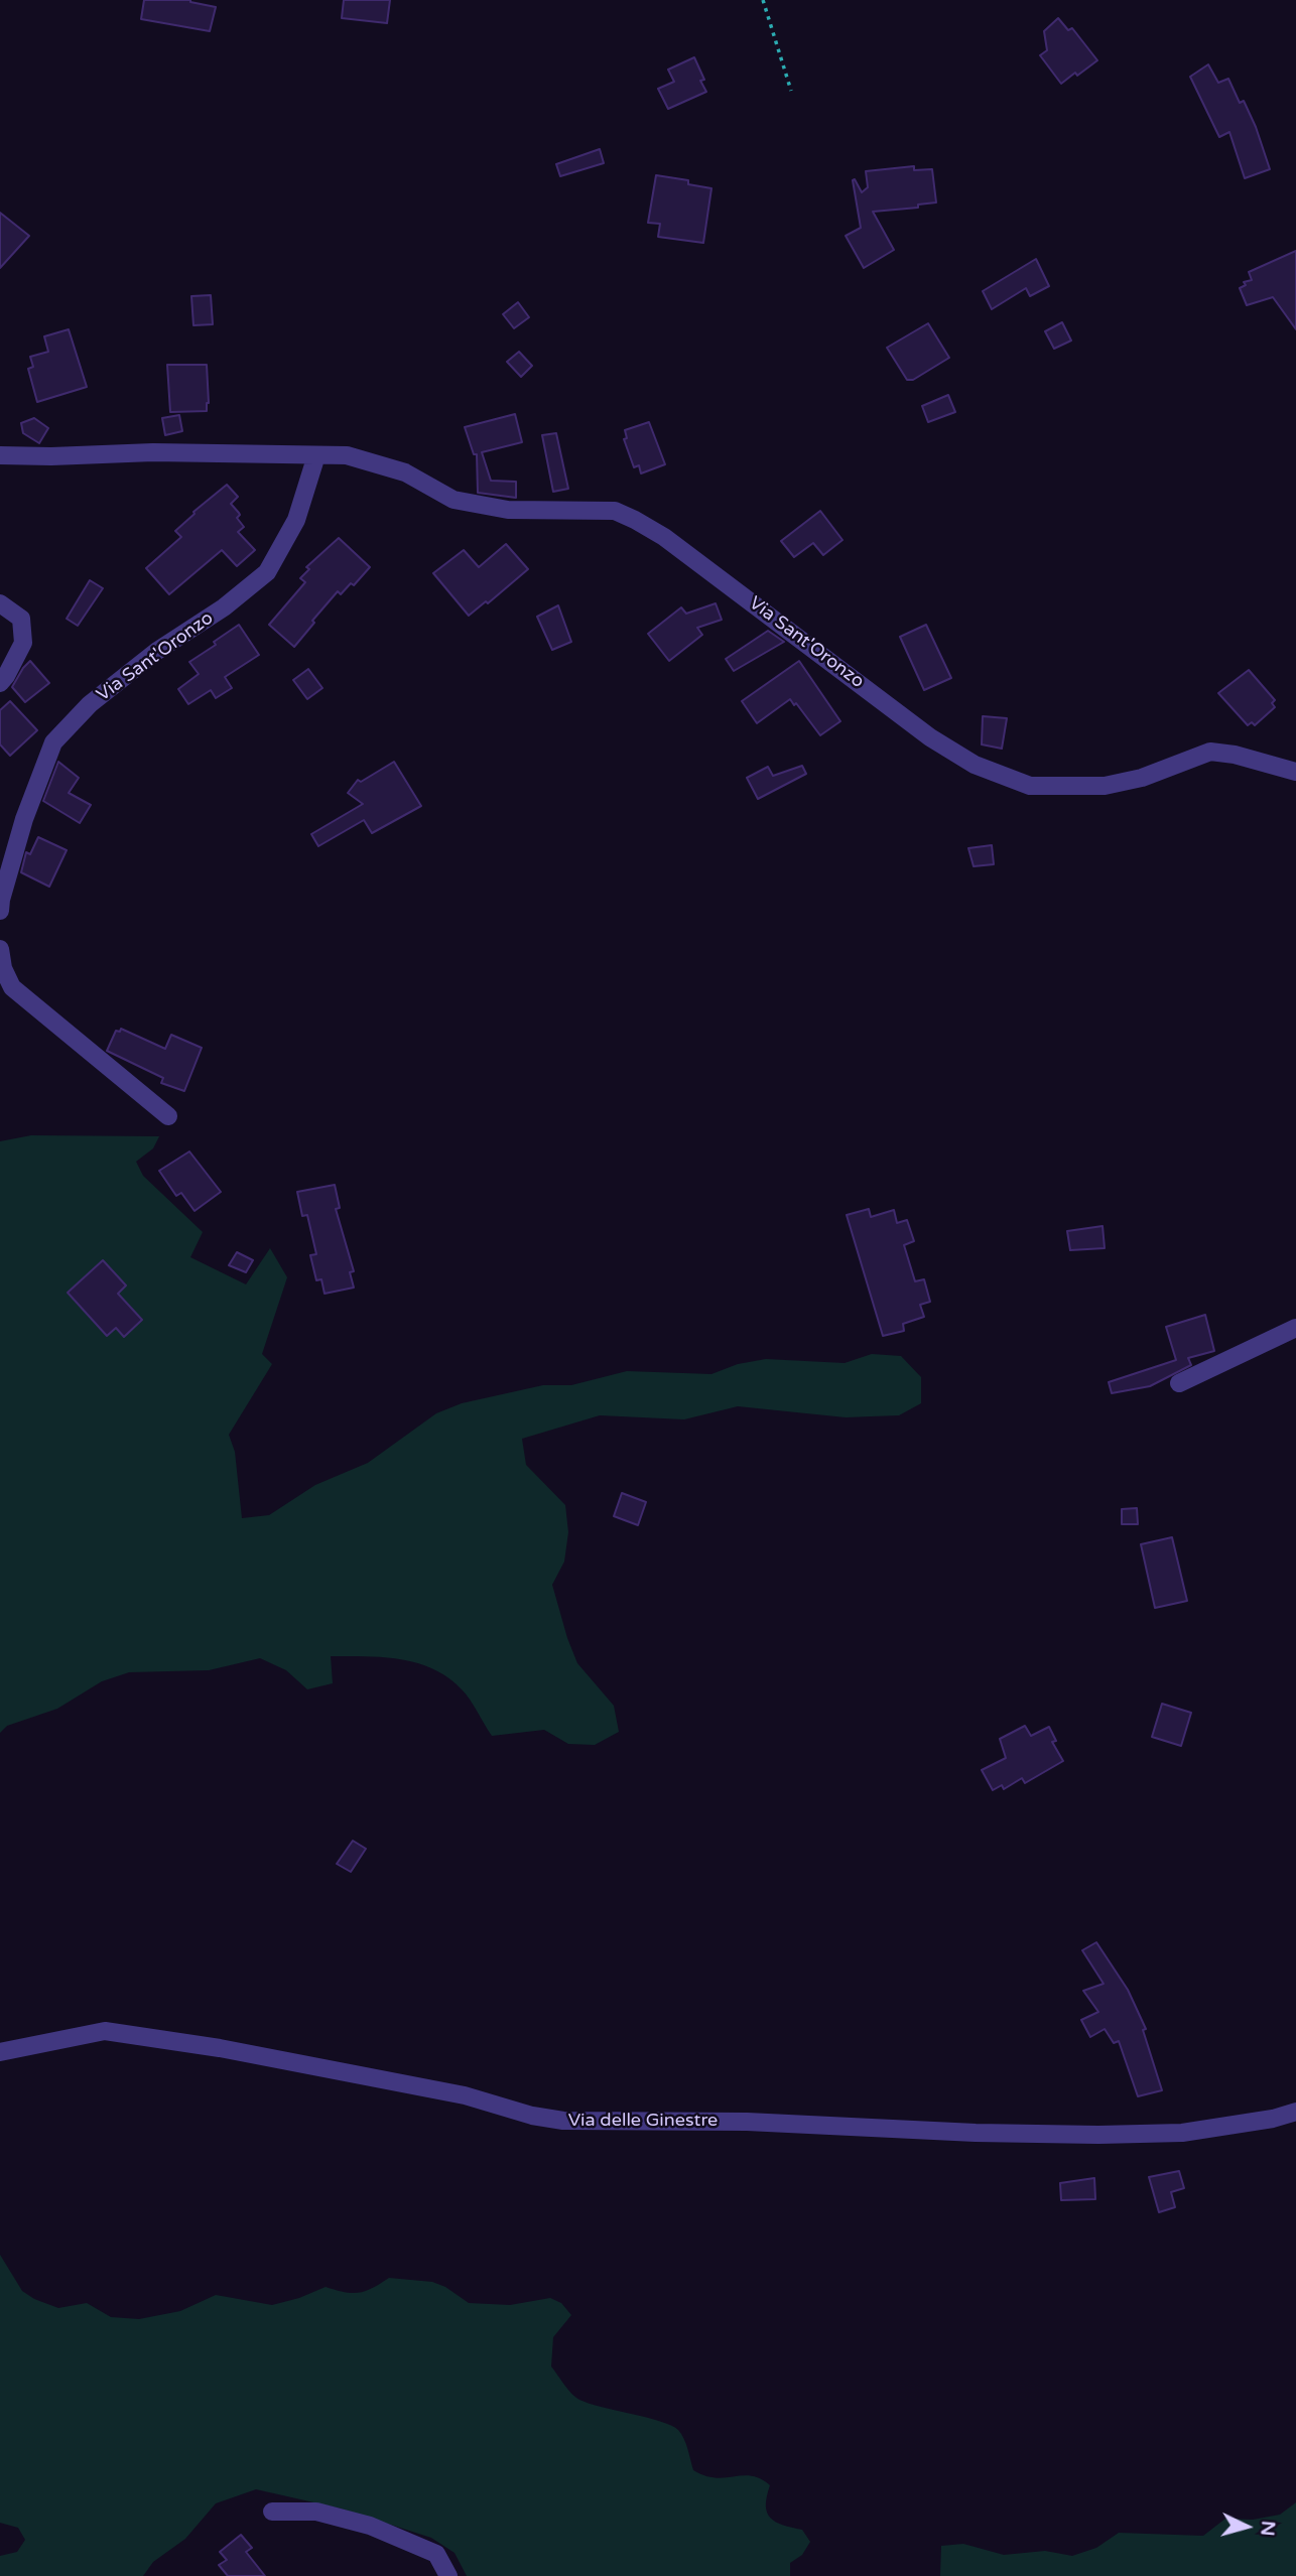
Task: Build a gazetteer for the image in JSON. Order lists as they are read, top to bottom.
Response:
{
  "streets": {
    "street": ["Via Sant'Oronzo", "Via delle Ginestre"]
  },
  "north": "right"
}
